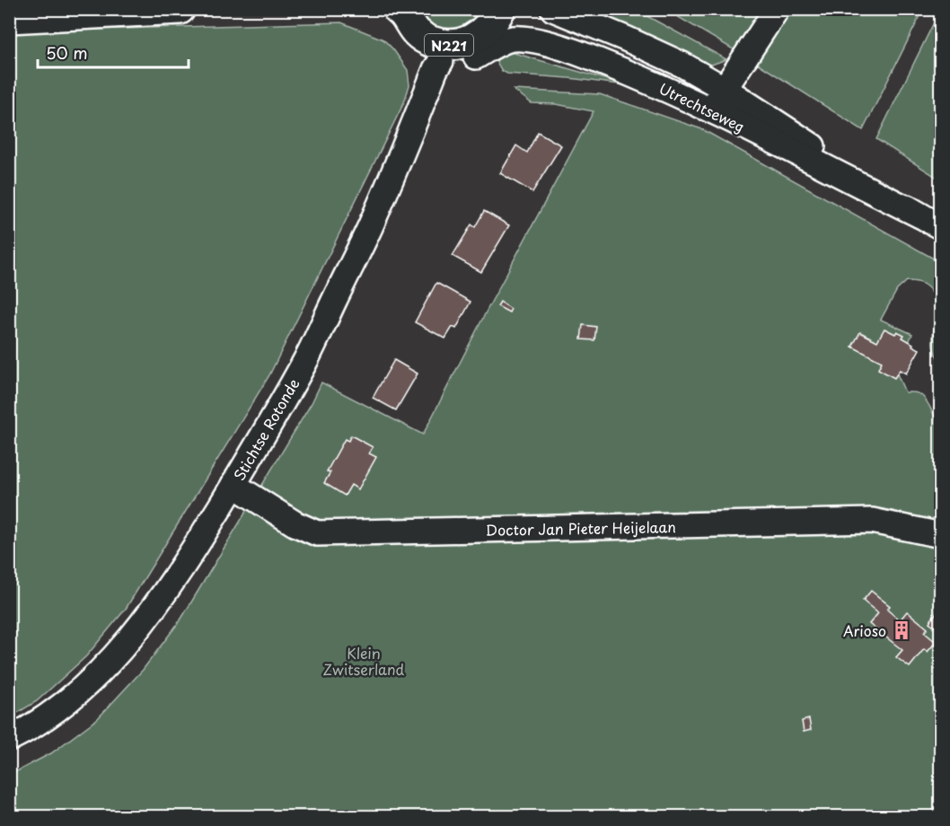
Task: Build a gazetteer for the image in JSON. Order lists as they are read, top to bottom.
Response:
{
  "streets": {
    "main road": ["N221"],
    "street": ["Utrechtseweg", "Stichtse Rotonde", "Doctor Jan Pieter Heijelaan"]
  },
  "crossings": [
    ["N221", "Utrechtseweg"],
    ["N221", "Stichtse Rotonde"],
    ["Utrechtseweg", "Stichtse Rotonde"],
    ["Stichtse Rotonde", "Doctor Jan Pieter Heijelaan"]
  ],
  "parks": ["Klein Zwitserland"],
  "places": {
    "building": ["Arioso"]
  },
  "scale_bar": "50 m"
}
